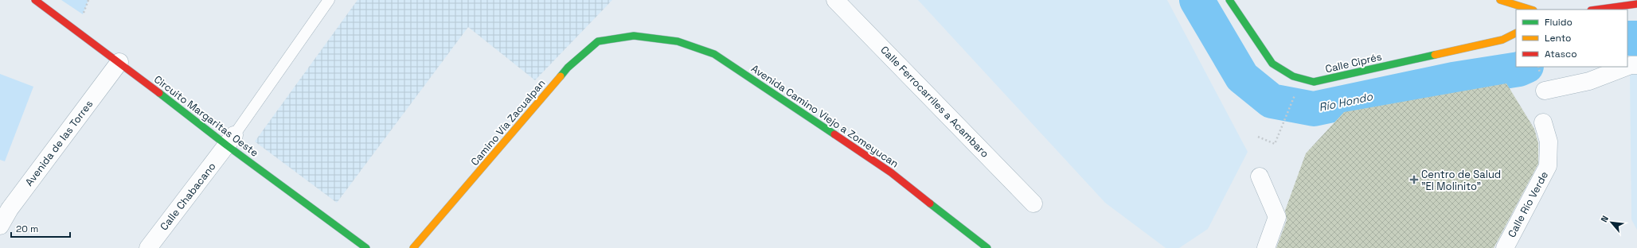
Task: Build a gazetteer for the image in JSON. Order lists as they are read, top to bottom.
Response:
{
  "streets": {
    "street": [
      "Calle Ciprés",
      "Calle Ferrocarriles a Acambaro",
      "Circuito Margaritas Oeste",
      "Avenida Camino Viejo a Zomeyucan",
      "Camino Vía Zacualpan",
      "Avenida de las Torres",
      "Calle Chabacano",
      "Calle Río Verde"
    ]
  },
  "crossings": [
    ["Circuito Margaritas Oeste", "Avenida de las Torres"],
    ["Circuito Margaritas Oeste", "Calle Chabacano"],
    ["Avenida Camino Viejo a Zomeyucan", "Camino Vía Zacualpan"]
  ],
  "water": ["Río Hondo"],
  "places": {
    "health": ["Centro de Salud \"El Molinito\""]
  },
  "legend": ["Fluido", "Lento", "Atasco"],
  "scale_bar": "20 m",
  "north": "top left"
}
